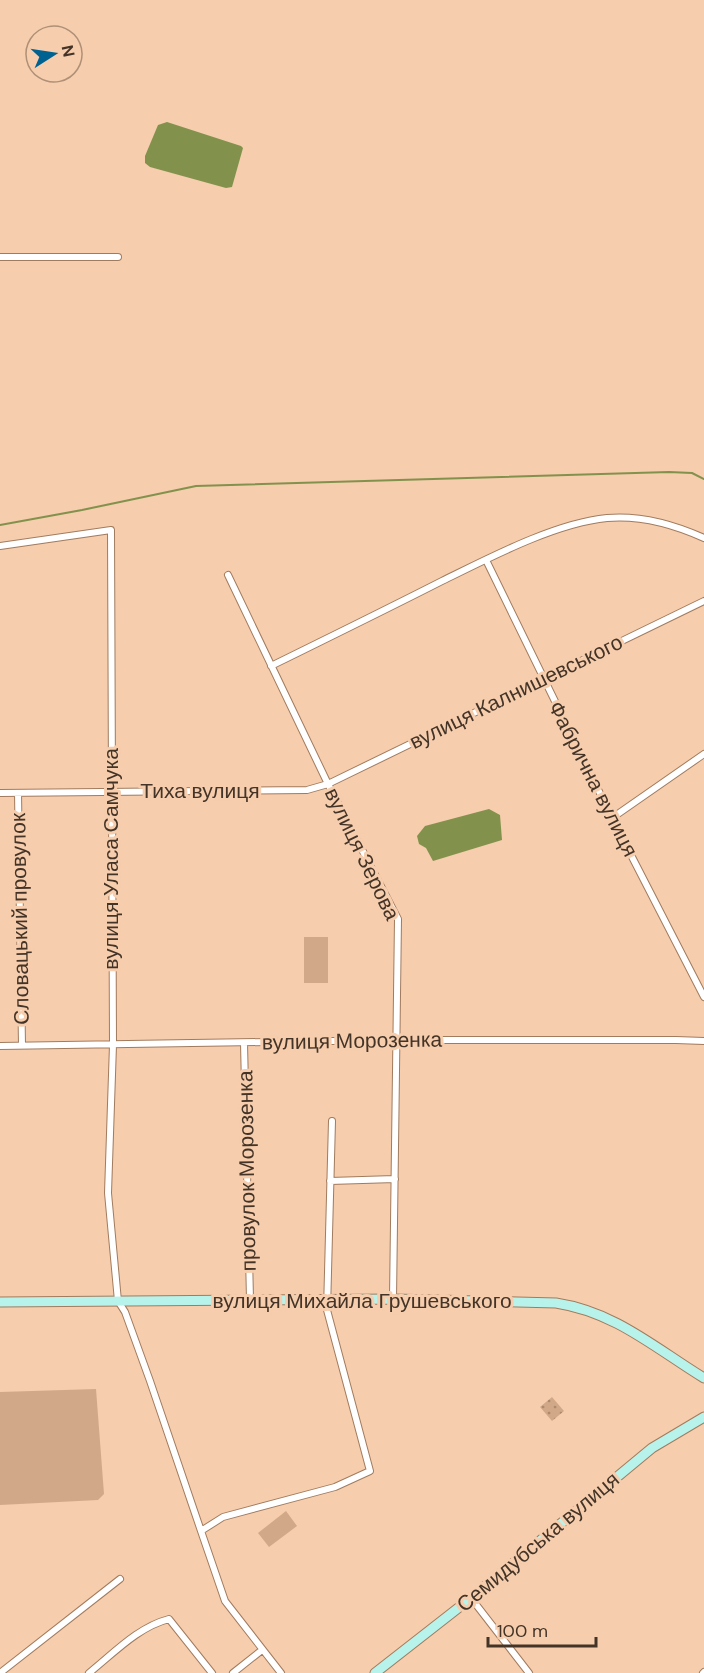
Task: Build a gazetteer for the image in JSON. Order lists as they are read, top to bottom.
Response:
{
  "streets": {
    "main road": ["вулиця Михайла Грушевського", "Семидубська вулиця"],
    "street": [
      "вулиця Калнишевського",
      "Фабрична вулиця",
      "Тиха вулиця",
      "вулиця Зерова",
      "вулиця Уласа Самчука",
      "Словацький провулок",
      "вулиця Морозенка",
      "провулок Морозенка"
    ]
  },
  "crossings": [
    ["вулиця Калнишевського", "Фабрична вулиця"],
    ["вулиця Калнишевського", "Тиха вулиця"],
    ["вулиця Калнишевського", "вулиця Зерова"],
    ["Тиха вулиця", "вулиця Зерова"],
    ["Тиха вулиця", "вулиця Уласа Самчука"],
    ["Тиха вулиця", "Словацький провулок"],
    ["вулиця Зерова", "вулиця Морозенка"],
    ["вулиця Зерова", "вулиця Михайла Грушевського"],
    ["вулиця Уласа Самчука", "вулиця Морозенка"],
    ["вулиця Уласа Самчука", "вулиця Михайла Грушевського"],
    ["Словацький провулок", "вулиця Морозенка"],
    ["вулиця Морозенка", "провулок Морозенка"],
    ["провулок Морозенка", "вулиця Михайла Грушевського"]
  ],
  "scale_bar": "100 m",
  "north": "right"
}
